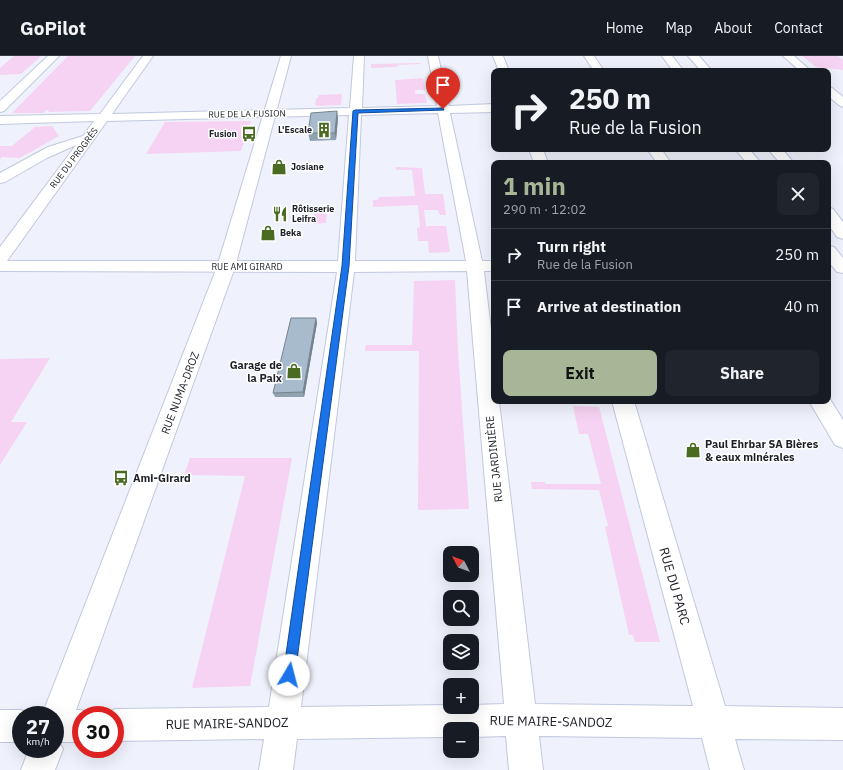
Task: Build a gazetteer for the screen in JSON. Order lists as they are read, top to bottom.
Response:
{
  "streets": {
    "street": [
      "RUE DE LA FUSION",
      "RUE DU PROGRÈS",
      "RUE AMI GIRARD",
      "RUE NUMA-DROZ",
      "RUE JARDINIÈRE",
      "RUE DU PARC",
      "RUE MAIRE-SANDOZ"
    ]
  },
  "crossings": [
    ["RUE DE LA FUSION", "RUE DU PROGRÈS"],
    ["RUE DE LA FUSION", "RUE NUMA-DROZ"],
    ["RUE DE LA FUSION", "RUE JARDINIÈRE"],
    ["RUE AMI GIRARD", "RUE NUMA-DROZ"],
    ["RUE AMI GIRARD", "RUE JARDINIÈRE"],
    ["RUE JARDINIÈRE", "RUE MAIRE-SANDOZ"],
    ["RUE DU PARC", "RUE MAIRE-SANDOZ"]
  ],
  "places": {
    "building": ["L'Escale"],
    "bus stop": ["Fusion", "Ami-Girard"],
    "shop": [
      "Josiane",
      "Beka",
      "Garage de la Paix",
      "Paul Ehrbar SA Bières & eaux minérales"
    ],
    "restaurant": ["Rôtisserie Leifra"]
  },
  "north": "top left",
  "page": {
    "header": "GoPilot",
    "nav": [
      "Home",
      "Map",
      "About",
      "Contact"
    ],
    "turn": ["250 m", "Rue de la Fusion"],
    "heading": ["1 min", "290 m · 12:02"],
    "list": [
      {
        "name": "Turn right",
        "note": "Rue de la Fusion",
        "value": "250 m"
      },
      {
        "name": "Arrive at destination",
        "value": "40 m"
      }
    ],
    "buttons": ["Exit", "Share"],
    "map_buttons": ["+", "−"],
    "speed": "27 km/h",
    "limit": "30"
  }
}
